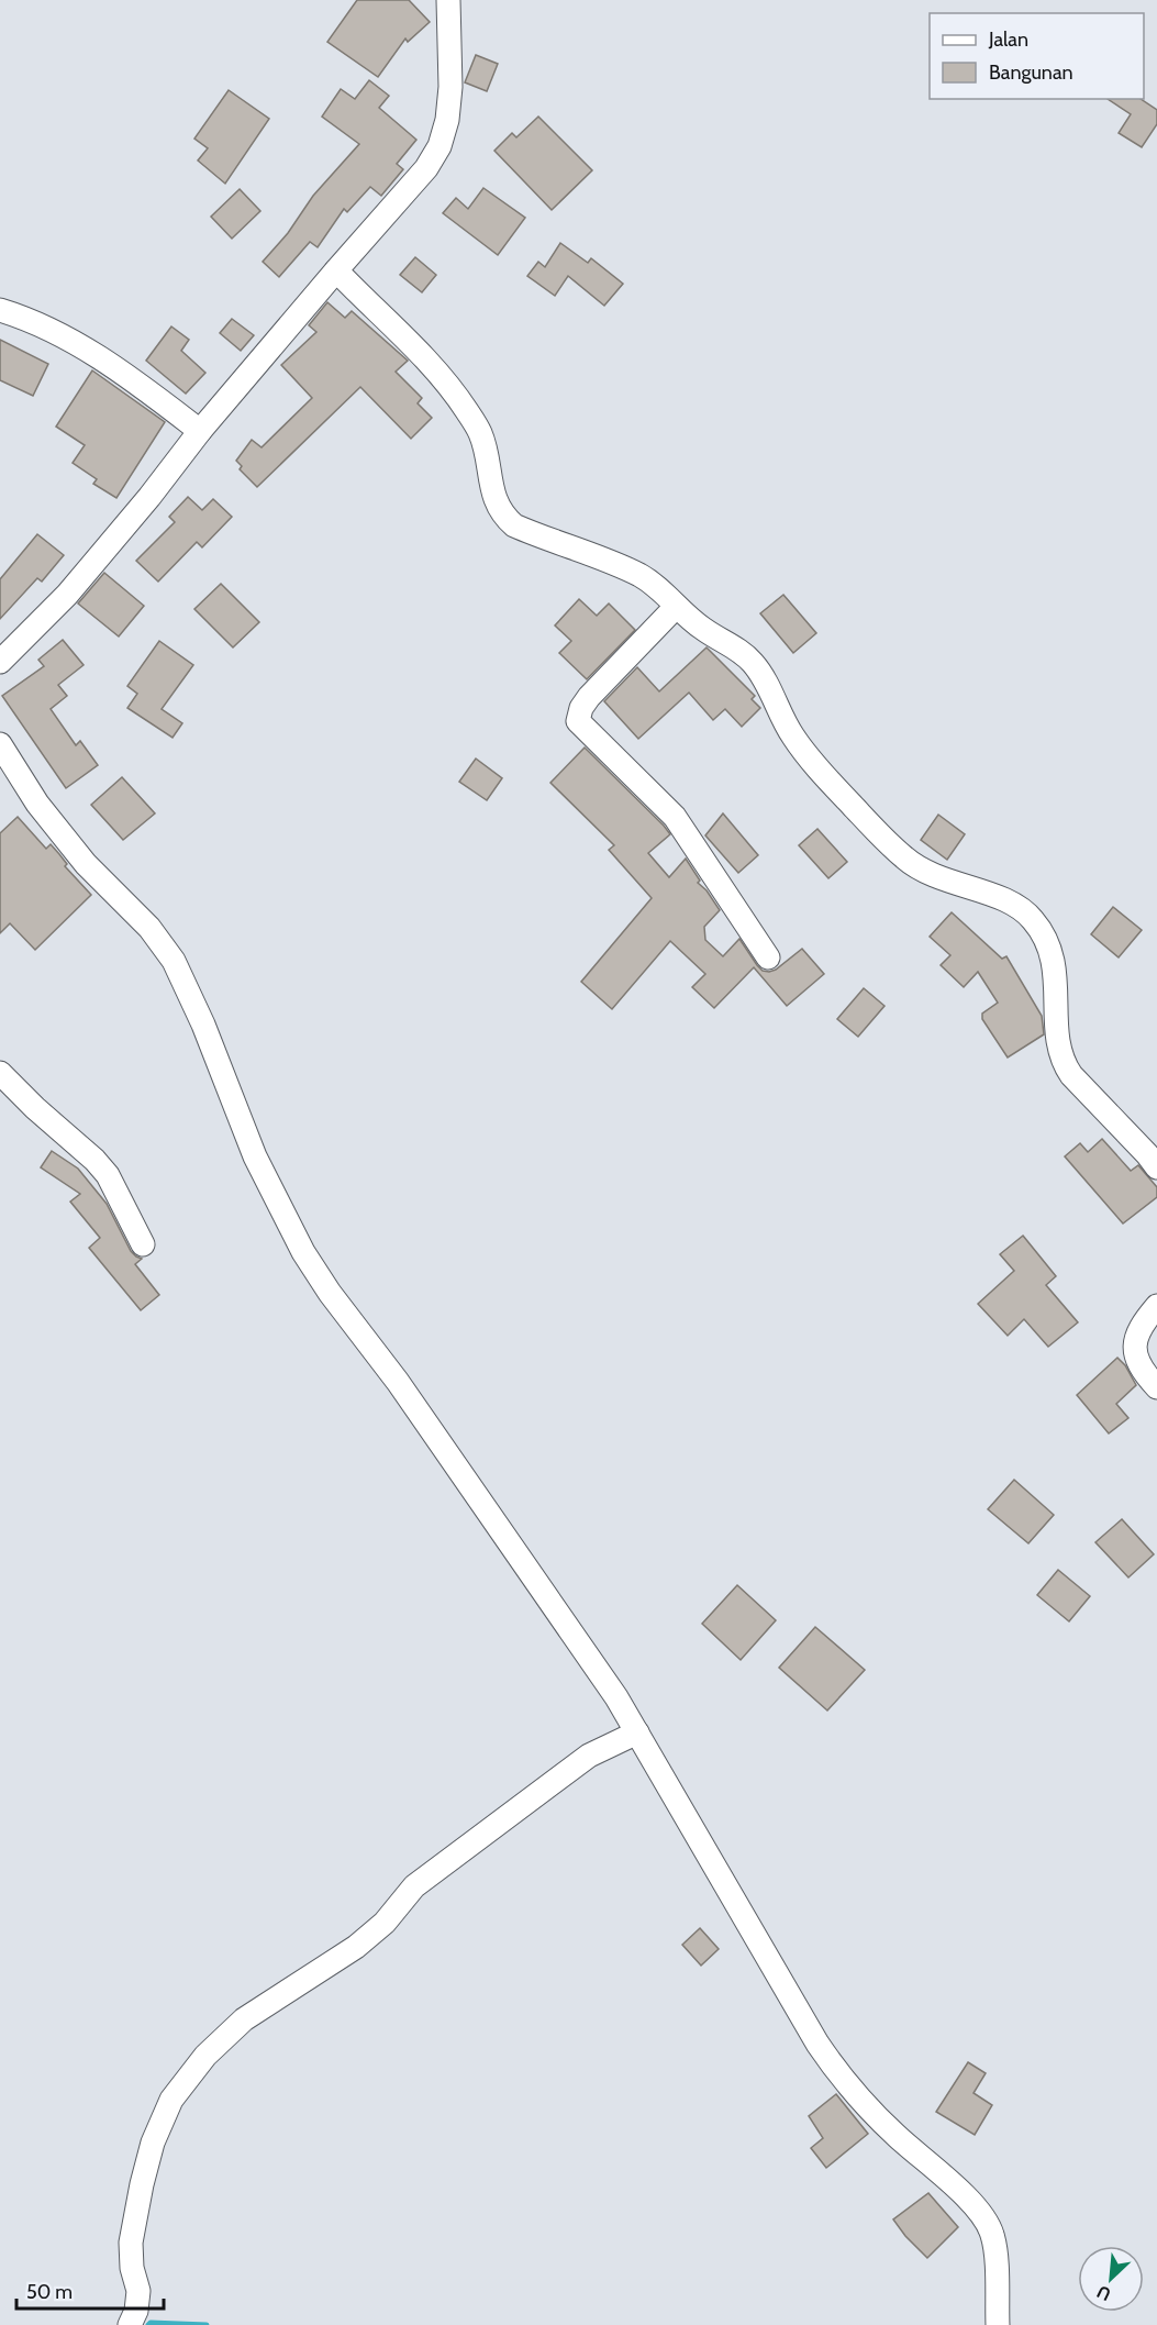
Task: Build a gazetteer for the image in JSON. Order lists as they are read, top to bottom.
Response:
{
  "legend": ["Jalan", "Bangunan"],
  "scale_bar": "50 m",
  "north": "bottom left"
}
